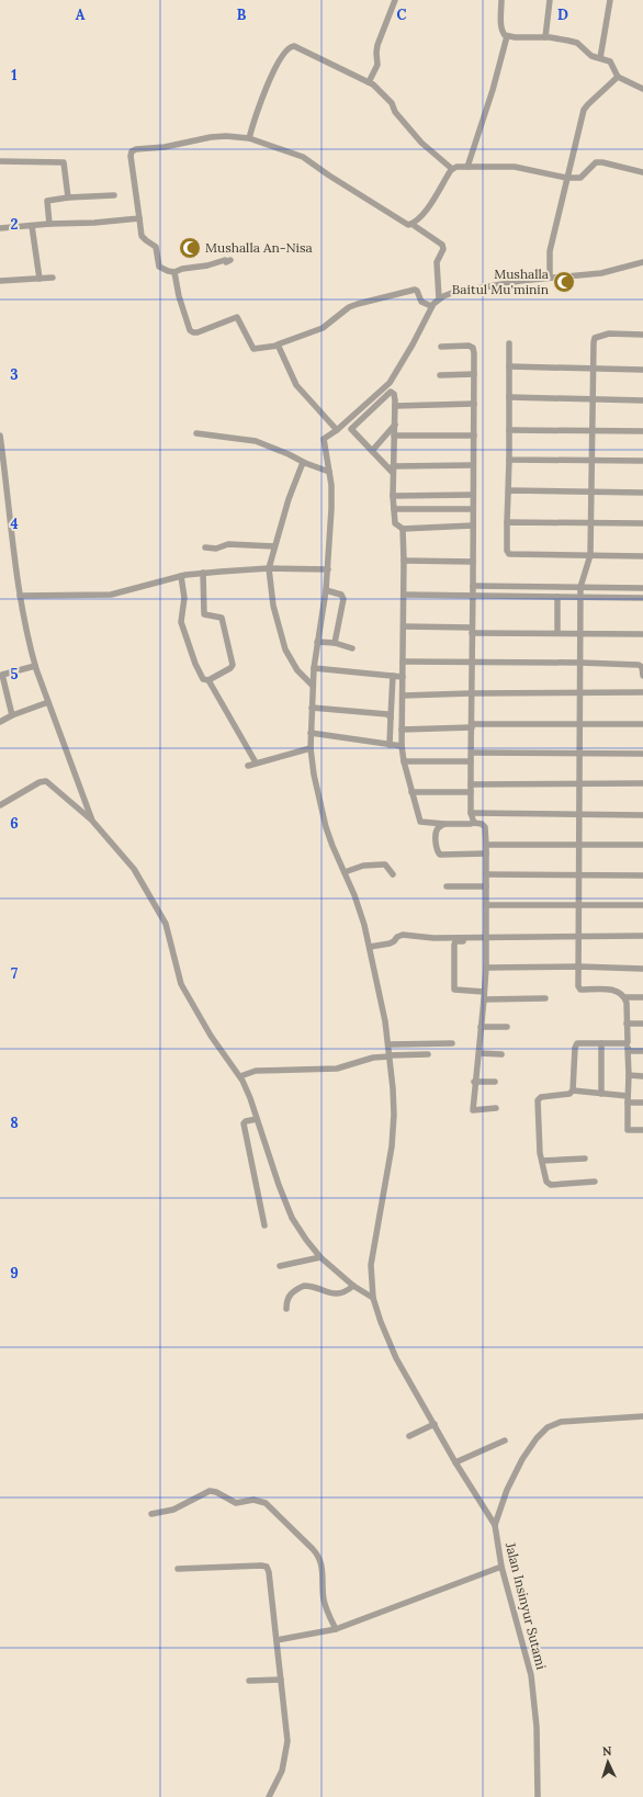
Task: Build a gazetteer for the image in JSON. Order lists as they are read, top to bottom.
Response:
{
  "streets": {
    "street": ["Jalan Insinyur Sutami"]
  },
  "places": {
    "mosque": ["Mushalla An-Nisa", "Mushalla Baitul Mu'minin"]
  },
  "north": "top",
  "grid": {
    "columns": [
      "A",
      "B",
      "C",
      "D"
    ],
    "rows": [
      "1",
      "2",
      "3",
      "4",
      "5",
      "6",
      "7",
      "8",
      "9"
    ]
  }
}
